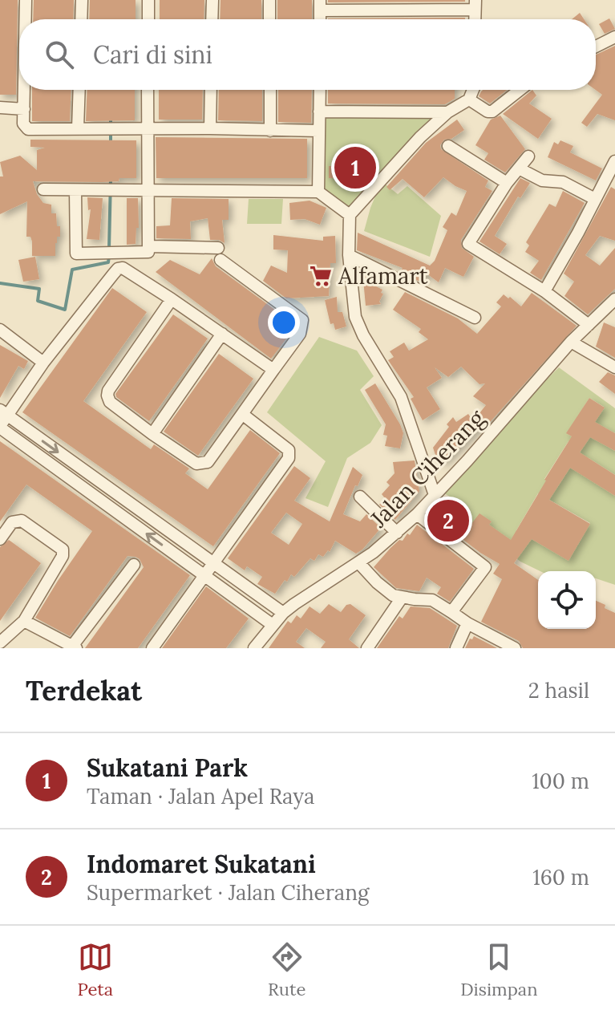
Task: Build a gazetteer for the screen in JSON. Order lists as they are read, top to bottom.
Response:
{
  "streets": {
    "street": ["Jalan Ciherang"]
  },
  "places": {
    "supermarket": ["Alfamart"]
  },
  "page": {
    "search": "Cari di sini",
    "pins": ["1", "2"],
    "heading": ["Terdekat", "2 hasil"],
    "list": [
      {
        "mark": "1",
        "name": "Sukatani Park",
        "note": "Taman · Jalan Apel Raya",
        "value": "100 m"
      },
      {
        "mark": "2",
        "name": "Indomaret Sukatani",
        "note": "Supermarket · Jalan Ciherang",
        "value": "160 m"
      }
    ],
    "nav": ["Peta", "Rute", "Disimpan"]
  }
}
